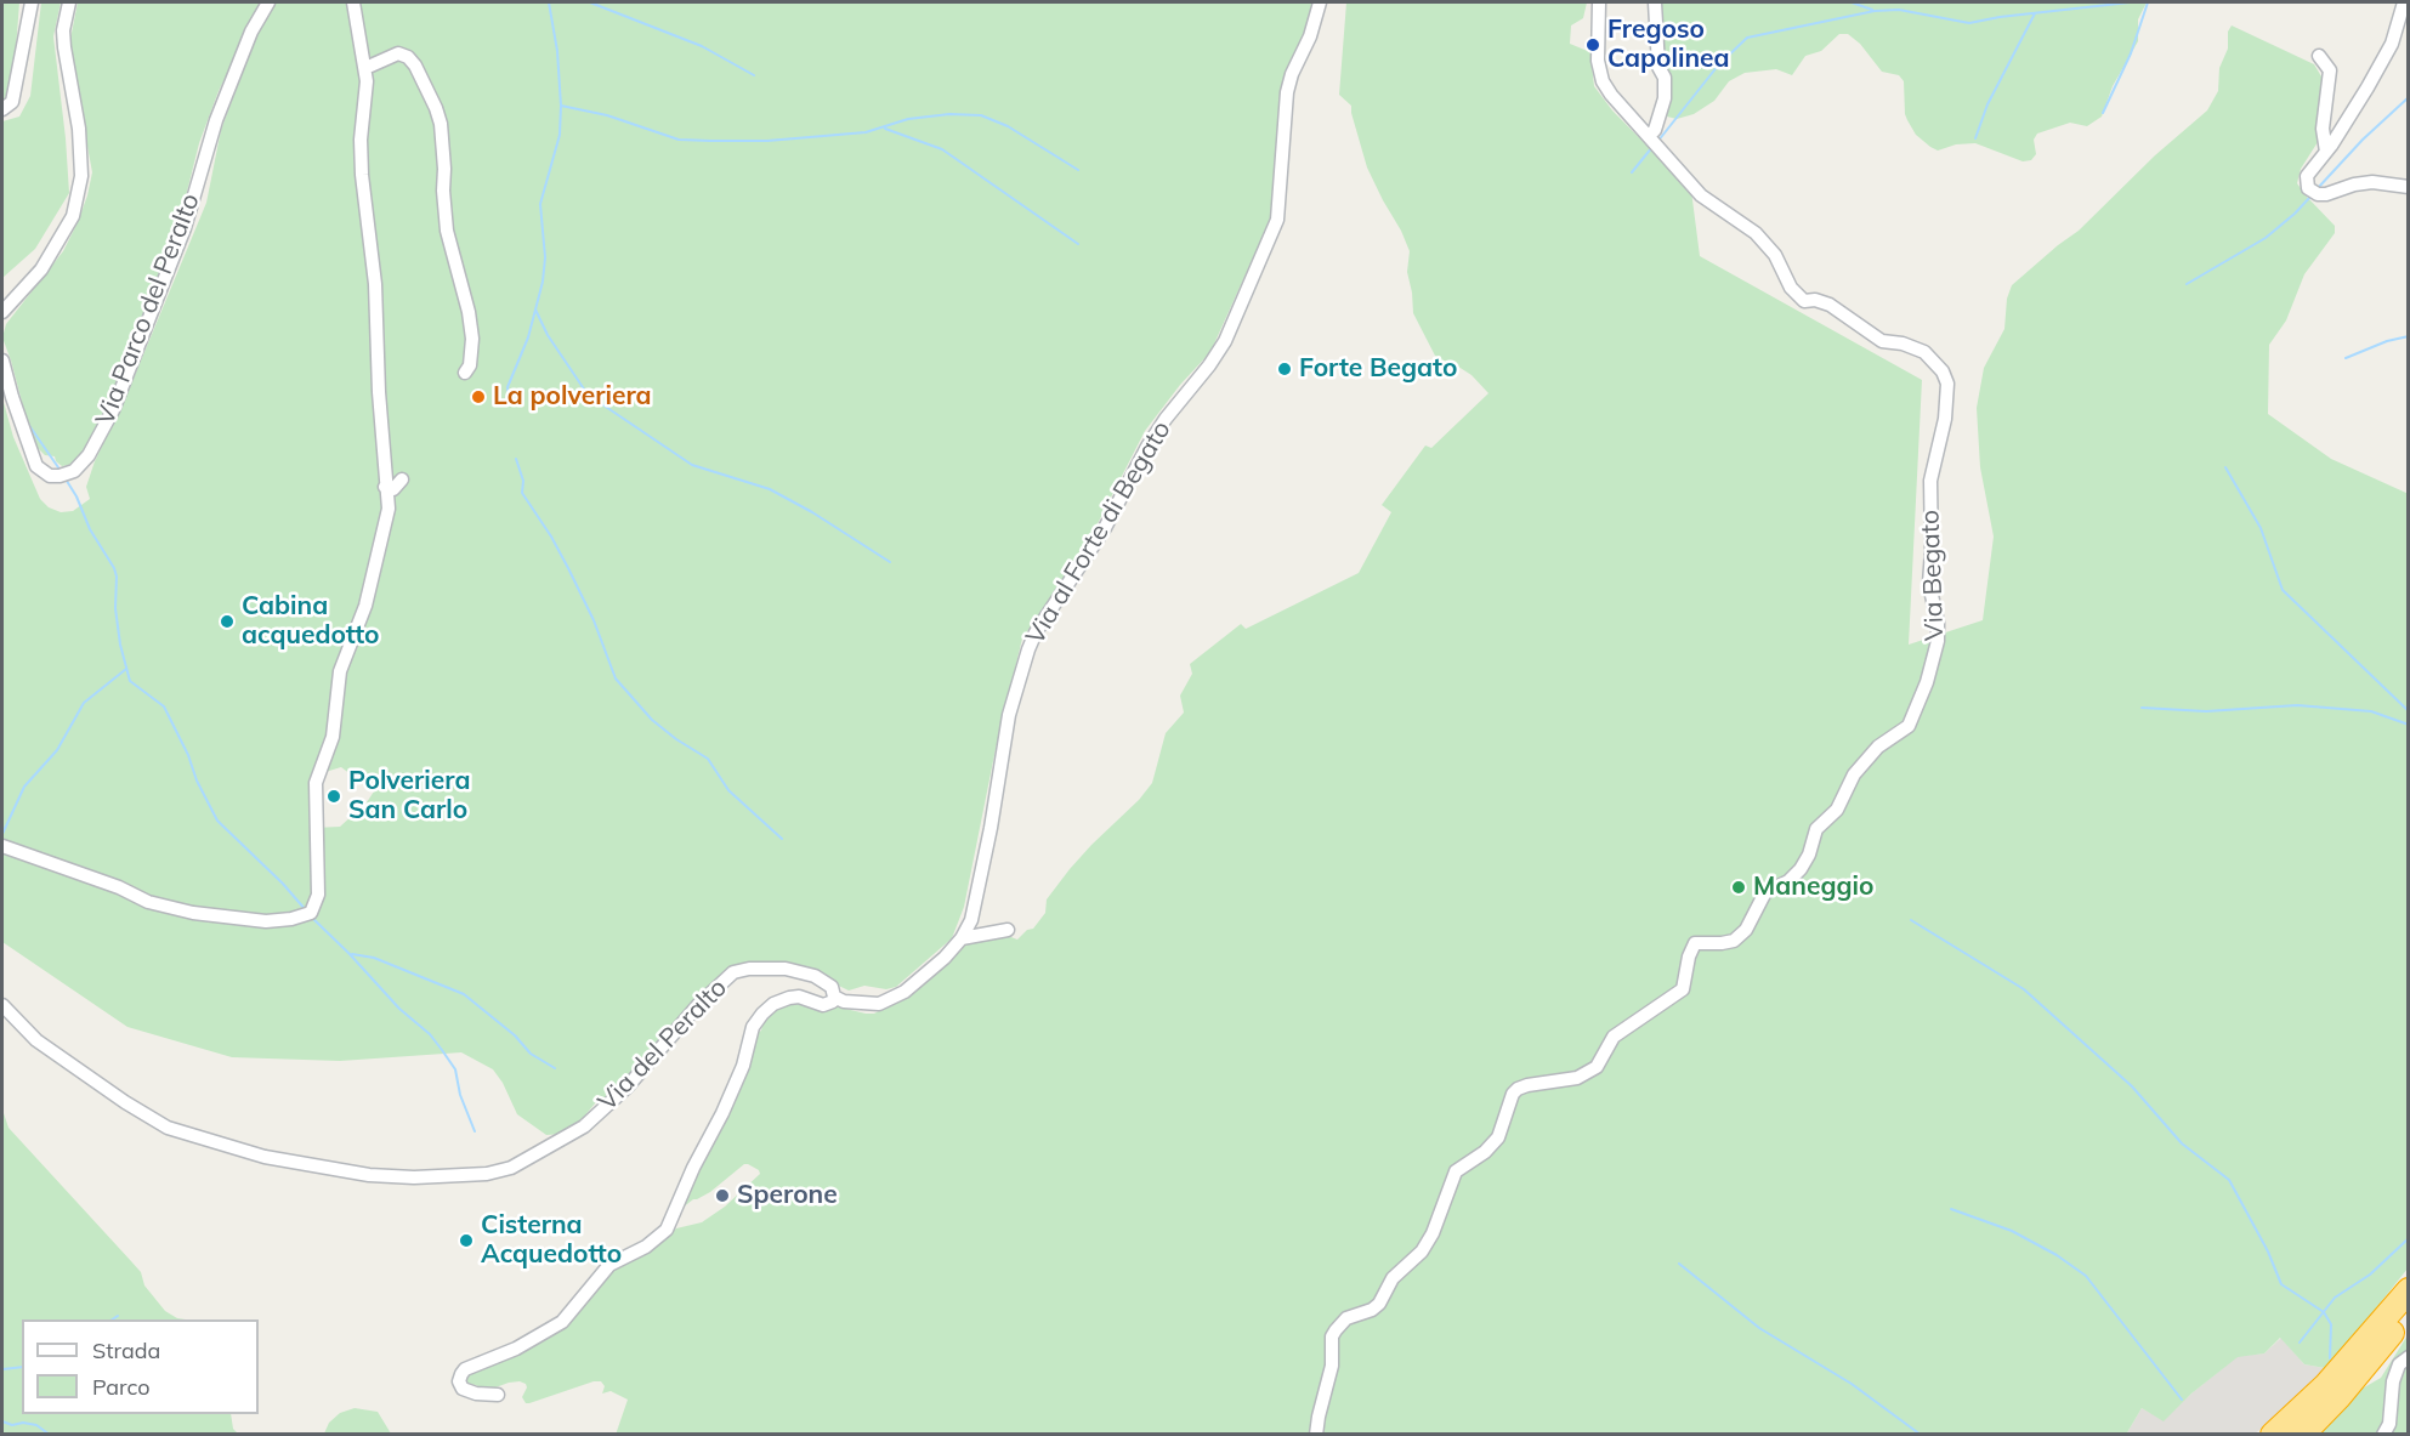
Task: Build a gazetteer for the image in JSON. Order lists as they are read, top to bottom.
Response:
{
  "streets": {
    "street": [
      "Via Parco del Peralto",
      "Via al Forte di Begato",
      "Via Begato",
      "Via del Peralto"
    ]
  },
  "crossings": [
    ["Via al Forte di Begato", "Via del Peralto"]
  ],
  "places": [
    "Fregoso Capolinea",
    "Forte Begato",
    "La polveriera",
    "Cabina acquedotto",
    "Polveriera San Carlo",
    "Maneggio",
    "Sperone",
    "Cisterna Acquedotto"
  ],
  "legend": ["Strada", "Parco"]
}
